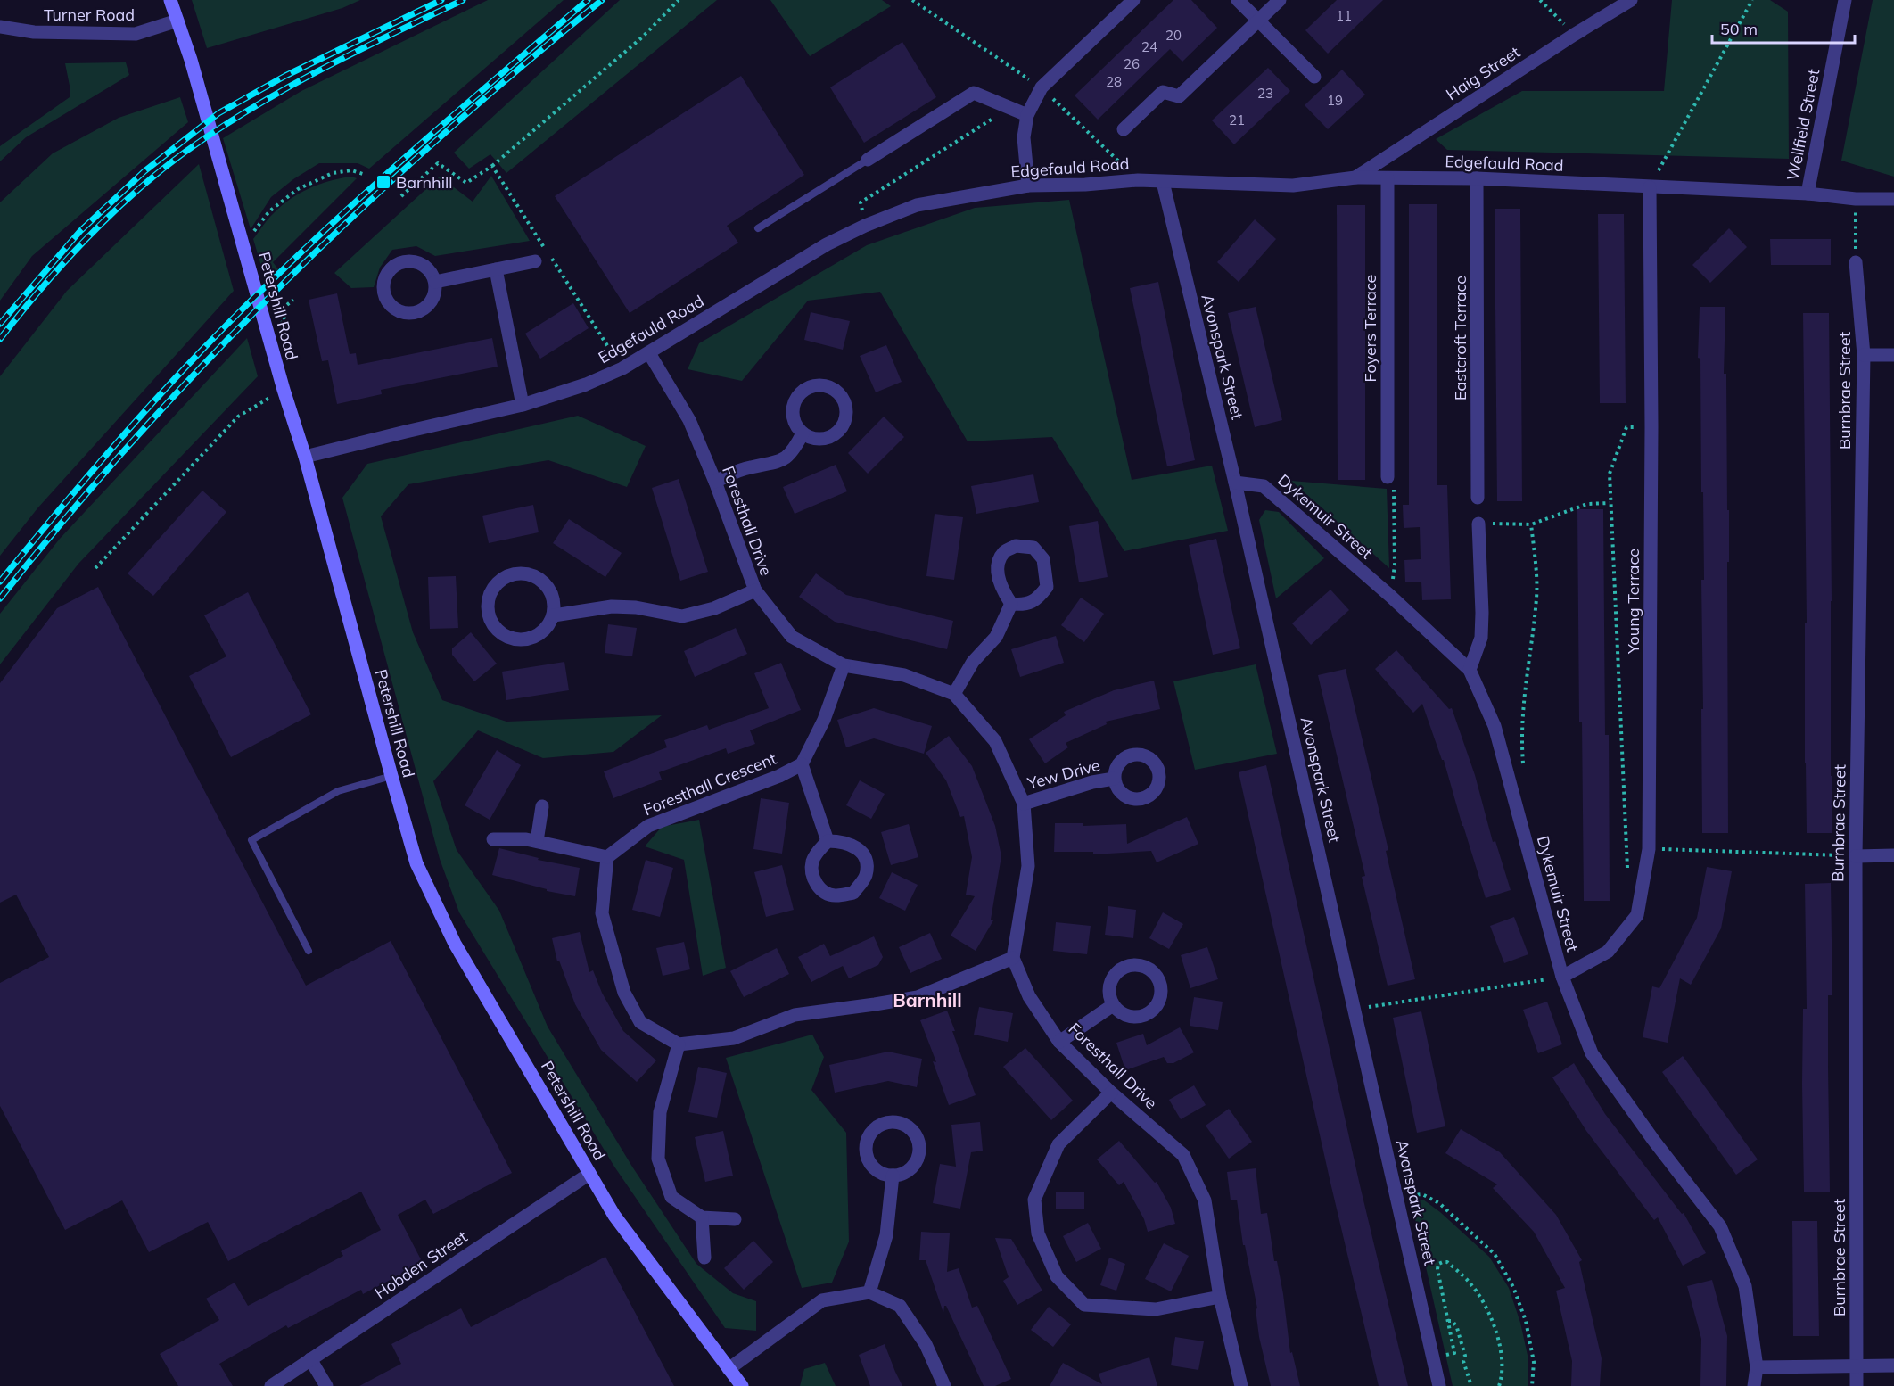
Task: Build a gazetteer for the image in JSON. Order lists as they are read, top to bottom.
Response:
{
  "streets": {
    "street": [
      "Turner Road",
      "Haig Street",
      "Wellfield Street",
      "Edgefauld Road",
      "Petershill Road",
      "Foyers Terrace",
      "Eastcroft Terrace",
      "Avonspark Street",
      "Burnbrae Street",
      "Dykemuir Street",
      "Foresthall Drive",
      "Young Terrace",
      "Yew Drive",
      "Foresthall Crescent",
      "Hobden Street"
    ]
  },
  "crossings": [
    ["Turner Road", "Petershill Road"],
    ["Haig Street", "Edgefauld Road"],
    ["Wellfield Street", "Edgefauld Road"],
    ["Edgefauld Road", "Petershill Road"],
    ["Edgefauld Road", "Foyers Terrace"],
    ["Edgefauld Road", "Eastcroft Terrace"],
    ["Edgefauld Road", "Avonspark Street"],
    ["Edgefauld Road", "Foresthall Drive"],
    ["Edgefauld Road", "Young Terrace"],
    ["Petershill Road", "Hobden Street"],
    ["Avonspark Street", "Dykemuir Street"],
    ["Dykemuir Street", "Young Terrace"],
    ["Foresthall Drive", "Yew Drive"],
    ["Foresthall Drive", "Foresthall Crescent"]
  ],
  "districts": ["Barnhill"],
  "places": {
    "transit": ["Barnhill"]
  },
  "house_numbers": [
    "11",
    "20",
    "24",
    "26",
    "28",
    "23",
    "19",
    "21"
  ],
  "scale_bar": "50 m"
}
